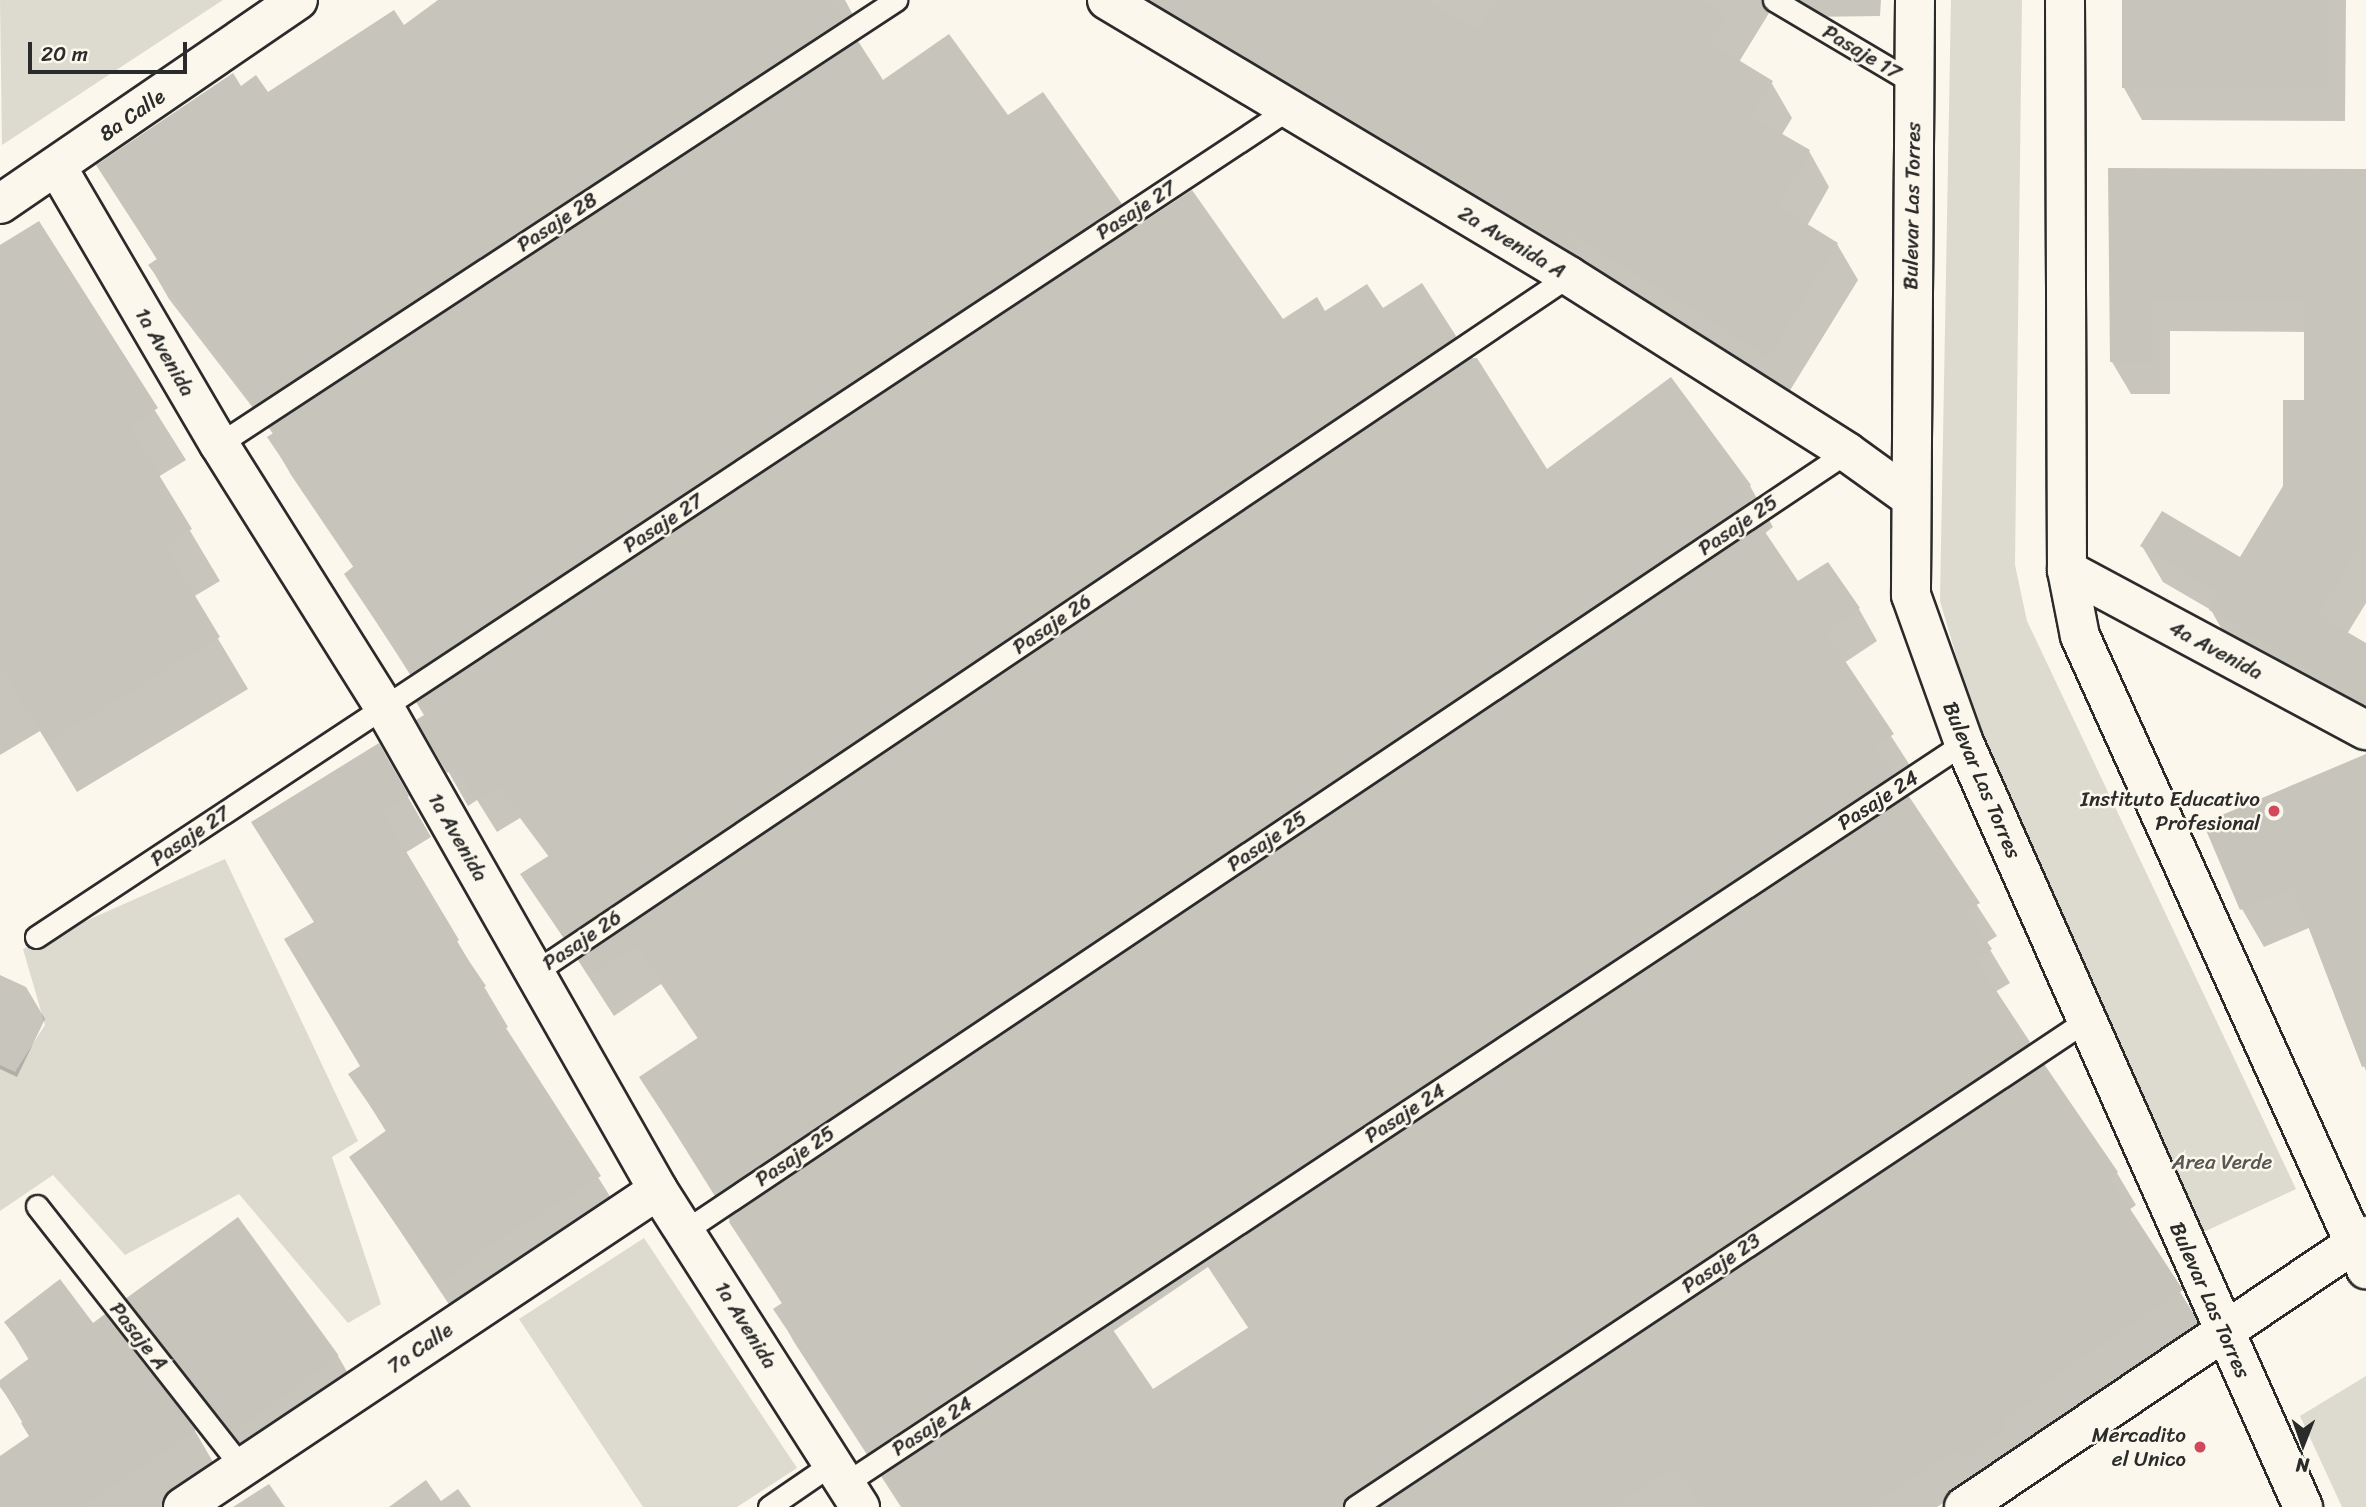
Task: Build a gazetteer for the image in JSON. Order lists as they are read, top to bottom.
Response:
{
  "streets": {
    "street": [
      "8a Calle",
      "Bulevar Las Torres",
      "2a Avenida A",
      "1a Avenida",
      "4a Avenida",
      "7a Calle"
    ],
    "lane": [
      "Pasaje 17",
      "Pasaje 27",
      "Pasaje 28",
      "Pasaje 25",
      "Pasaje 26",
      "Pasaje 24",
      "Pasaje 23",
      "Pasaje A"
    ]
  },
  "crossings": [
    ["Pasaje 17", "Bulevar Las Torres"],
    ["8a Calle", "1a Avenida"],
    ["Bulevar Las Torres", "2a Avenida A"],
    ["Bulevar Las Torres", "Pasaje 24"],
    ["Bulevar Las Torres", "Pasaje 23"],
    ["Pasaje 27", "2a Avenida A"],
    ["Pasaje 27", "1a Avenida"],
    ["Pasaje 28", "1a Avenida"],
    ["2a Avenida A", "Pasaje 25"],
    ["2a Avenida A", "Pasaje 26"],
    ["1a Avenida", "Pasaje 25"],
    ["1a Avenida", "Pasaje 26"],
    ["1a Avenida", "Pasaje 24"],
    ["1a Avenida", "7a Calle"],
    ["Pasaje A", "7a Calle"]
  ],
  "parks": ["Area Verde"],
  "places": ["Instituto Educativo Profesional", "Mercadito el Unico"],
  "scale_bar": "20 m",
  "north": "bottom"
}
